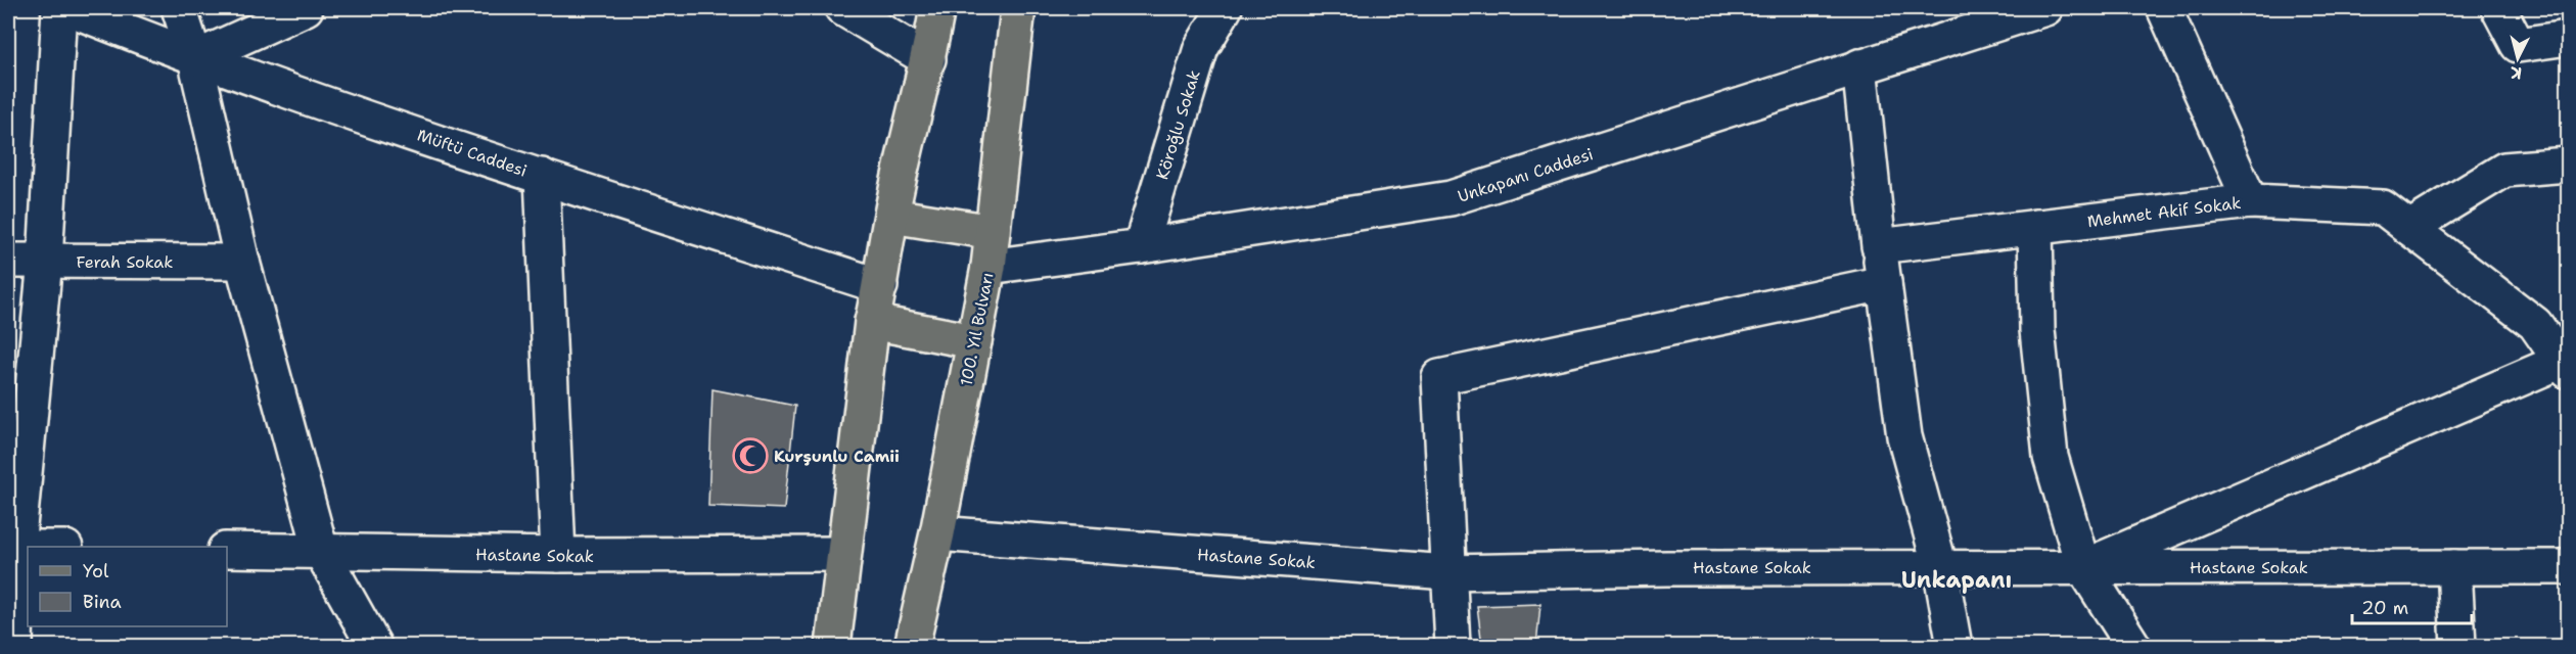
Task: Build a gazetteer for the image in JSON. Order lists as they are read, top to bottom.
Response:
{
  "streets": {
    "main road": ["100. Yıl Bulvarı"],
    "street": [
      "Köroğlu Sokak",
      "Müftü Caddesi",
      "Unkapanı Caddesi",
      "Mehmet Akif Sokak",
      "Ferah Sokak",
      "Hastane Sokak"
    ]
  },
  "crossings": [
    ["Köroğlu Sokak", "Unkapanı Caddesi"],
    ["Unkapanı Caddesi", "100. Yıl Bulvarı"],
    ["100. Yıl Bulvarı", "Hastane Sokak"]
  ],
  "districts": ["Unkapanı"],
  "places": {
    "mosque": ["Kurşunlu Camii"]
  },
  "legend": ["Yol", "Bina"],
  "scale_bar": "20 m",
  "north": "bottom"
}
